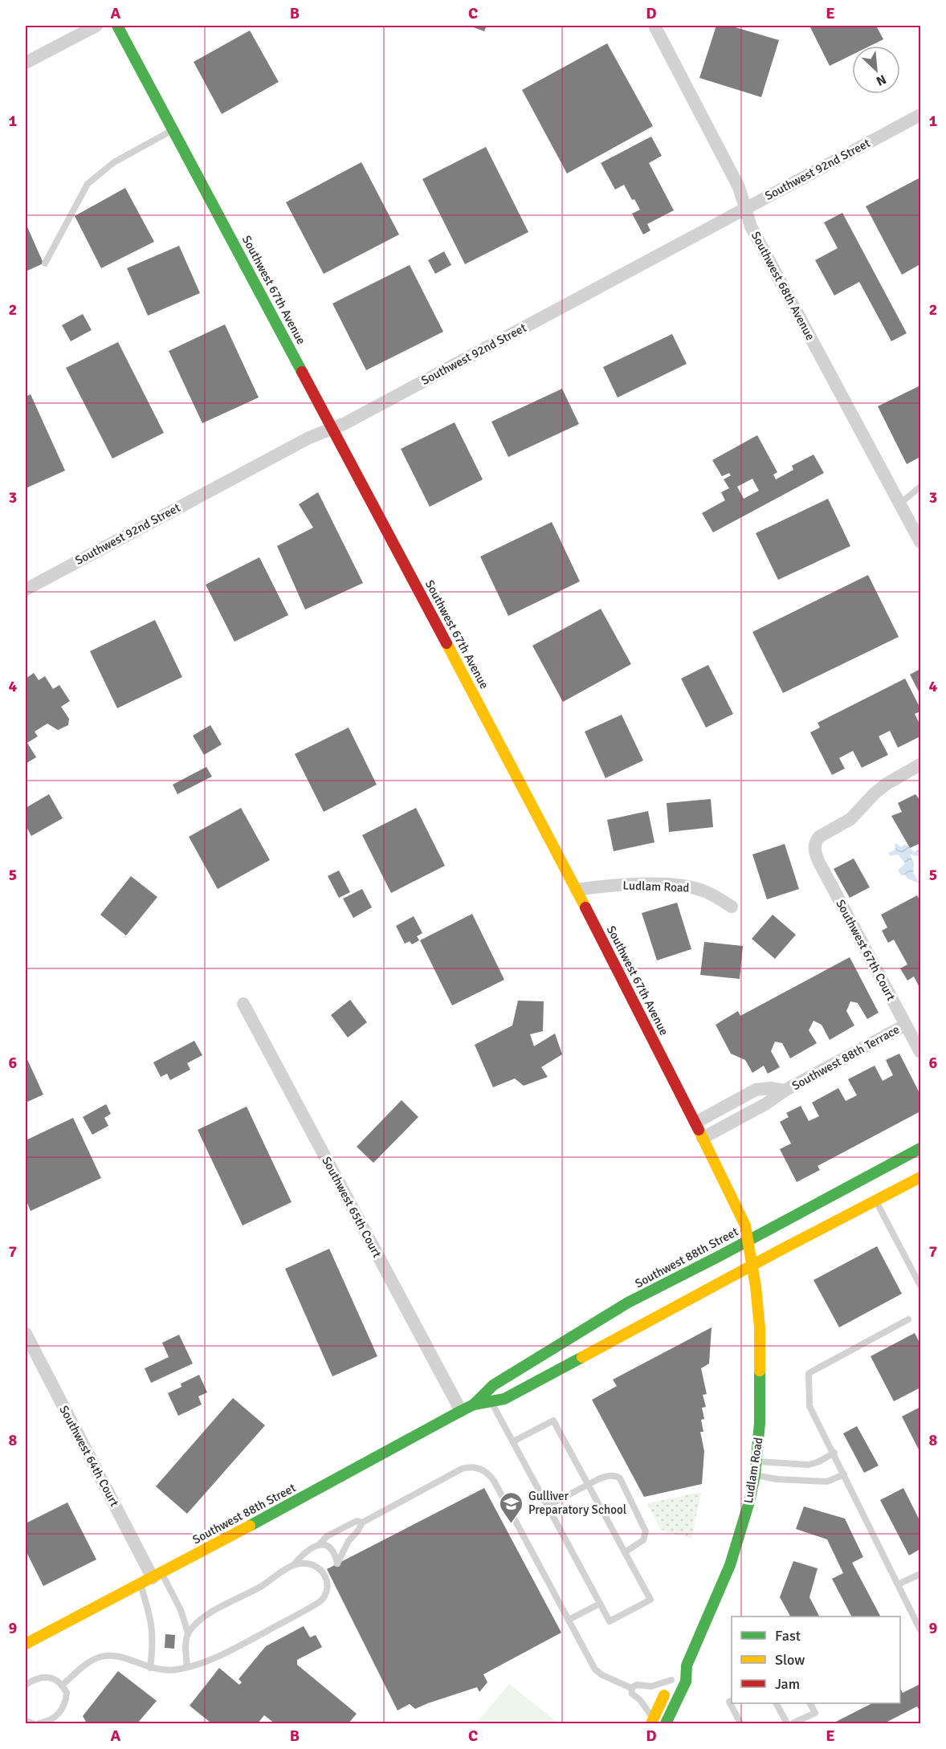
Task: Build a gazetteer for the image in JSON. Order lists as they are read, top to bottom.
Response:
{
  "streets": {
    "main road": ["Southwest 67th Avenue", "Ludlam Road", "Southwest 88th Street"],
    "street": [
      "Southwest 92nd Street",
      "Southwest 68th Avenue",
      "Southwest 67th Court",
      "Southwest 88th Terrace",
      "Southwest 65th Court",
      "Southwest 64th Court"
    ]
  },
  "crossings": [
    ["Southwest 92nd Street", "Southwest 68th Avenue"],
    ["Southwest 92nd Street", "Southwest 67th Avenue"],
    ["Southwest 67th Avenue", "Ludlam Road"],
    ["Southwest 67th Avenue", "Southwest 88th Terrace"],
    ["Southwest 67th Avenue", "Southwest 88th Street"],
    ["Ludlam Road", "Southwest 88th Street"],
    ["Southwest 67th Court", "Southwest 88th Terrace"],
    ["Southwest 65th Court", "Southwest 88th Street"],
    ["Southwest 88th Street", "Southwest 64th Court"]
  ],
  "places": {
    "school or university": ["Gulliver Preparatory School"]
  },
  "legend": ["Fast", "Slow", "Jam"],
  "north": "bottom right",
  "grid": {
    "columns": [
      "A",
      "B",
      "C",
      "D",
      "E"
    ],
    "rows": [
      "1",
      "2",
      "3",
      "4",
      "5",
      "6",
      "7",
      "8",
      "9"
    ]
  }
}
